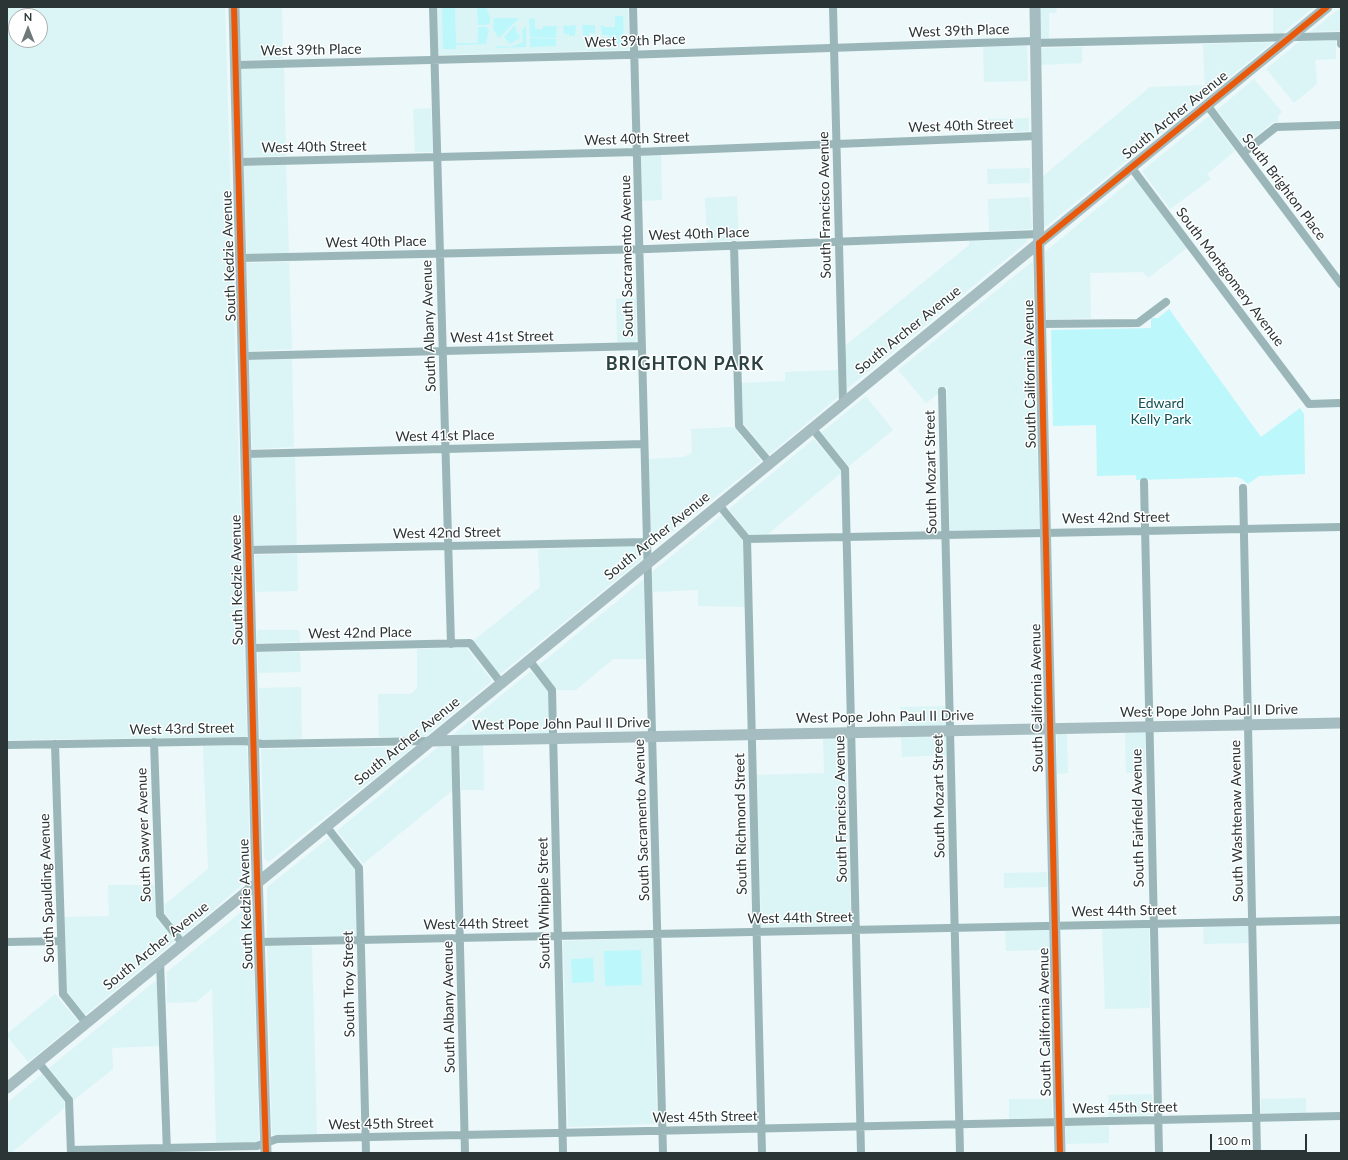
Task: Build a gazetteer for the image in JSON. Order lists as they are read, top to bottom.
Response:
{
  "streets": {
    "main road": [
      "South Archer Avenue",
      "South Kedzie Avenue",
      "South California Avenue",
      "West Pope John Paul II Drive"
    ],
    "street": [
      "West 39th Place",
      "West 40th Street",
      "South Brighton Place",
      "South Francisco Avenue",
      "West 40th Place",
      "South Sacramento Avenue",
      "South Montgomery Avenue",
      "South Albany Avenue",
      "West 41st Street",
      "West 41st Place",
      "South Mozart Street",
      "West 42nd Street",
      "West 42nd Place",
      "West 43rd Street",
      "South Fairfield Avenue",
      "South Washtenaw Avenue",
      "South Richmond Street",
      "South Sawyer Avenue",
      "South Spaulding Avenue",
      "South Whipple Street",
      "West 44th Street",
      "South Troy Street",
      "West 45th Street"
    ]
  },
  "crossings": [
    ["West 39th Place", "South Archer Avenue"],
    ["West 39th Place", "South Francisco Avenue"],
    ["West 39th Place", "South Kedzie Avenue"],
    ["West 39th Place", "South Sacramento Avenue"],
    ["West 39th Place", "South Albany Avenue"],
    ["West 39th Place", "South California Avenue"],
    ["South Archer Avenue", "South Brighton Place"],
    ["South Archer Avenue", "South Francisco Avenue"],
    ["South Archer Avenue", "West 40th Place"],
    ["South Archer Avenue", "South Kedzie Avenue"],
    ["South Archer Avenue", "South Sacramento Avenue"],
    ["South Archer Avenue", "South Montgomery Avenue"],
    ["South Archer Avenue", "South California Avenue"],
    ["South Archer Avenue", "West 42nd Place"],
    ["South Archer Avenue", "West Pope John Paul II Drive"],
    ["South Archer Avenue", "West 43rd Street"],
    ["South Archer Avenue", "South Sawyer Avenue"],
    ["South Archer Avenue", "South Spaulding Avenue"],
    ["South Archer Avenue", "South Whipple Street"],
    ["South Archer Avenue", "South Troy Street"],
    ["West 40th Street", "South Francisco Avenue"],
    ["West 40th Street", "South Kedzie Avenue"],
    ["West 40th Street", "South Sacramento Avenue"],
    ["West 40th Street", "South Albany Avenue"],
    ["West 40th Street", "South California Avenue"],
    ["South Francisco Avenue", "West 40th Place"],
    ["South Francisco Avenue", "West 42nd Street"],
    ["South Francisco Avenue", "West Pope John Paul II Drive"],
    ["South Francisco Avenue", "West 44th Street"],
    ["South Francisco Avenue", "West 45th Street"],
    ["West 40th Place", "South Kedzie Avenue"],
    ["West 40th Place", "South Sacramento Avenue"],
    ["West 40th Place", "South Albany Avenue"],
    ["West 40th Place", "South California Avenue"],
    ["South Kedzie Avenue", "West 41st Street"],
    ["South Kedzie Avenue", "West 41st Place"],
    ["South Kedzie Avenue", "West 42nd Street"],
    ["South Kedzie Avenue", "West 42nd Place"],
    ["South Kedzie Avenue", "West 43rd Street"],
    ["South Kedzie Avenue", "West 44th Street"],
    ["South Kedzie Avenue", "West 45th Street"],
    ["South Sacramento Avenue", "West 41st Street"],
    ["South Sacramento Avenue", "West 41st Place"],
    ["South Sacramento Avenue", "West 42nd Street"],
    ["South Sacramento Avenue", "West Pope John Paul II Drive"],
    ["South Sacramento Avenue", "West 44th Street"],
    ["South Sacramento Avenue", "West 45th Street"],
    ["South Albany Avenue", "West 41st Street"],
    ["South Albany Avenue", "West 41st Place"],
    ["South Albany Avenue", "West 42nd Street"],
    ["South Albany Avenue", "West 42nd Place"],
    ["South Albany Avenue", "West Pope John Paul II Drive"],
    ["South Albany Avenue", "West 44th Street"],
    ["South Albany Avenue", "West 45th Street"],
    ["South California Avenue", "West 42nd Street"],
    ["South California Avenue", "West Pope John Paul II Drive"],
    ["South California Avenue", "West 44th Street"],
    ["South California Avenue", "West 45th Street"],
    ["South Mozart Street", "West 42nd Street"],
    ["South Mozart Street", "West Pope John Paul II Drive"],
    ["South Mozart Street", "West 44th Street"],
    ["South Mozart Street", "West 45th Street"],
    ["West 42nd Street", "South Fairfield Avenue"],
    ["West 42nd Street", "South Washtenaw Avenue"],
    ["West 42nd Street", "South Richmond Street"],
    ["West Pope John Paul II Drive", "West 43rd Street"],
    ["West Pope John Paul II Drive", "South Fairfield Avenue"],
    ["West Pope John Paul II Drive", "South Washtenaw Avenue"],
    ["West Pope John Paul II Drive", "South Richmond Street"],
    ["West Pope John Paul II Drive", "South Whipple Street"],
    ["West 43rd Street", "South Sawyer Avenue"],
    ["West 43rd Street", "South Spaulding Avenue"],
    ["South Fairfield Avenue", "West 44th Street"],
    ["South Fairfield Avenue", "West 45th Street"],
    ["South Washtenaw Avenue", "West 44th Street"],
    ["South Washtenaw Avenue", "West 45th Street"],
    ["South Richmond Street", "West 44th Street"],
    ["South Richmond Street", "West 45th Street"],
    ["South Whipple Street", "West 44th Street"],
    ["South Whipple Street", "West 45th Street"],
    ["West 44th Street", "South Troy Street"],
    ["South Troy Street", "West 45th Street"]
  ],
  "districts": ["BRIGHTON PARK"],
  "parks": ["Edward Kelly Park"],
  "scale_bar": "100 m",
  "north": "top"
}
